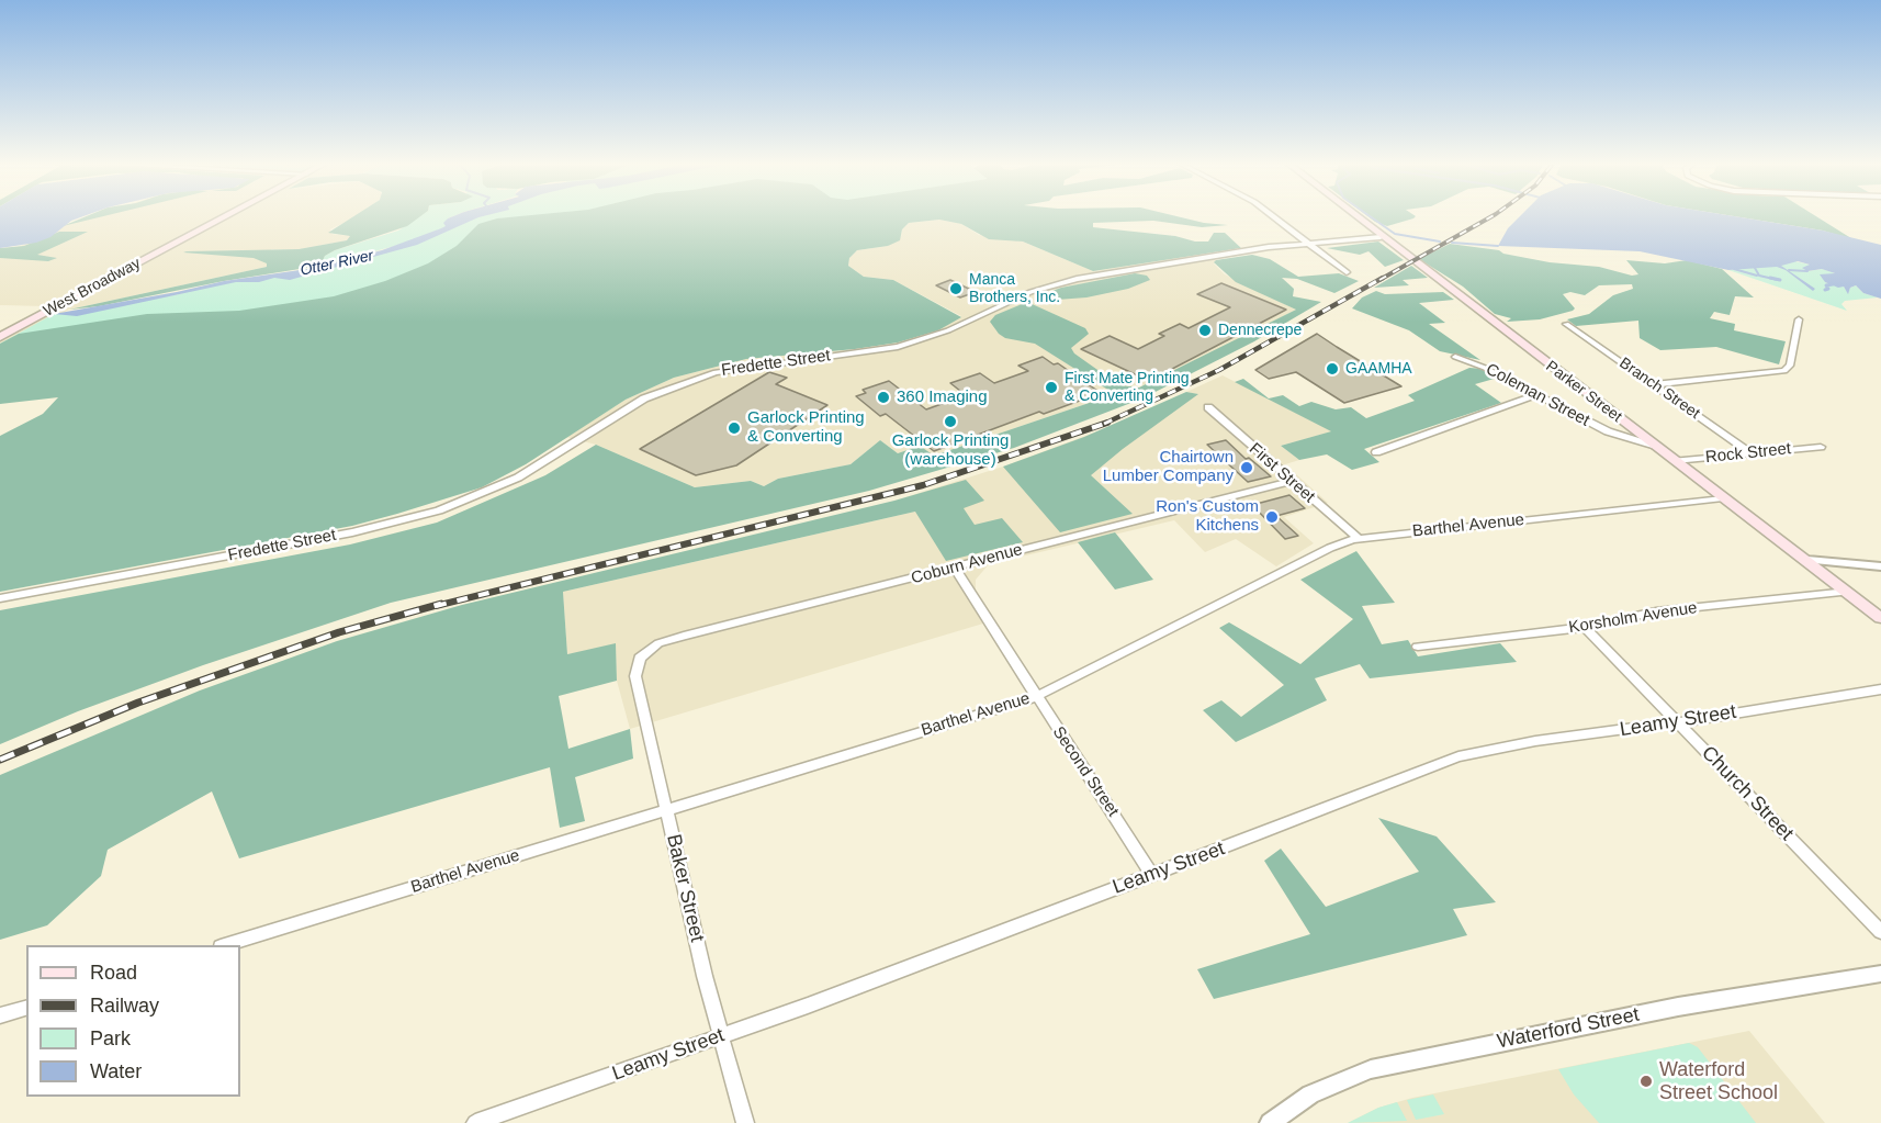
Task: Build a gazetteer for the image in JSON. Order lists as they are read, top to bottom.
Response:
{
  "streets": {
    "main road": ["West Broadway", "Parker Street"],
    "street": [
      "Fredette Street",
      "Branch Street",
      "Coleman Street",
      "Rock Street",
      "First Street",
      "Barthel Avenue",
      "Coburn Avenue",
      "Korsholm Avenue",
      "Leamy Street",
      "Second Street",
      "Church Street",
      "Baker Street",
      "Waterford Street"
    ]
  },
  "crossings": [
    ["Fredette Street", "Parker Street"],
    ["Branch Street", "Rock Street"],
    ["Parker Street", "Coleman Street"],
    ["Parker Street", "Rock Street"],
    ["Parker Street", "Barthel Avenue"],
    ["Parker Street", "Korsholm Avenue"],
    ["First Street", "Barthel Avenue"],
    ["First Street", "Coburn Avenue"],
    ["Barthel Avenue", "Second Street"],
    ["Barthel Avenue", "Baker Street"],
    ["Coburn Avenue", "Second Street"],
    ["Coburn Avenue", "Baker Street"],
    ["Korsholm Avenue", "Church Street"],
    ["Leamy Street", "Second Street"],
    ["Leamy Street", "Church Street"],
    ["Leamy Street", "Baker Street"]
  ],
  "water": ["Otter River"],
  "places": [
    "Manca Brothers, Inc.",
    "Dennecrepe",
    "GAAMHA",
    "First Mate Printing & Converting",
    "360 Imaging",
    "Garlock Printing (warehouse)",
    "Garlock Printing & Converting",
    "Chairtown Lumber Company",
    "Ron's Custom Kitchens",
    "Waterford Street School"
  ],
  "legend": [
    "Road",
    "Railway",
    "Park",
    "Water"
  ]
}
